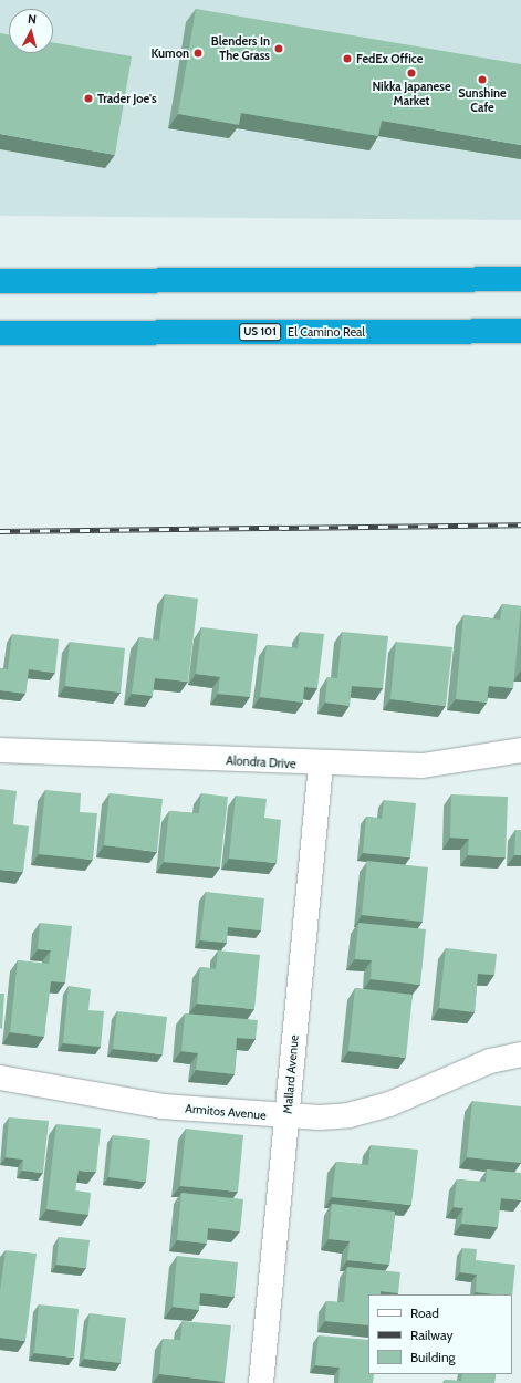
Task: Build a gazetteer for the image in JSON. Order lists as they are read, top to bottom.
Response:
{
  "streets": {
    "highway": ["US 101", "El Camino Real"],
    "street": ["Alondra Drive", "Mallard Avenue", "Armitos Avenue"]
  },
  "crossings": [
    ["Alondra Drive", "Mallard Avenue"],
    ["Mallard Avenue", "Armitos Avenue"]
  ],
  "places": [
    "Blenders In The Grass",
    "Kumon",
    "FedEx Office",
    "Nikka Japanese Market",
    "Sunshine Cafe",
    "Trader Joe's"
  ],
  "legend": ["Road", "Railway", "Building"],
  "north": "top"
}
